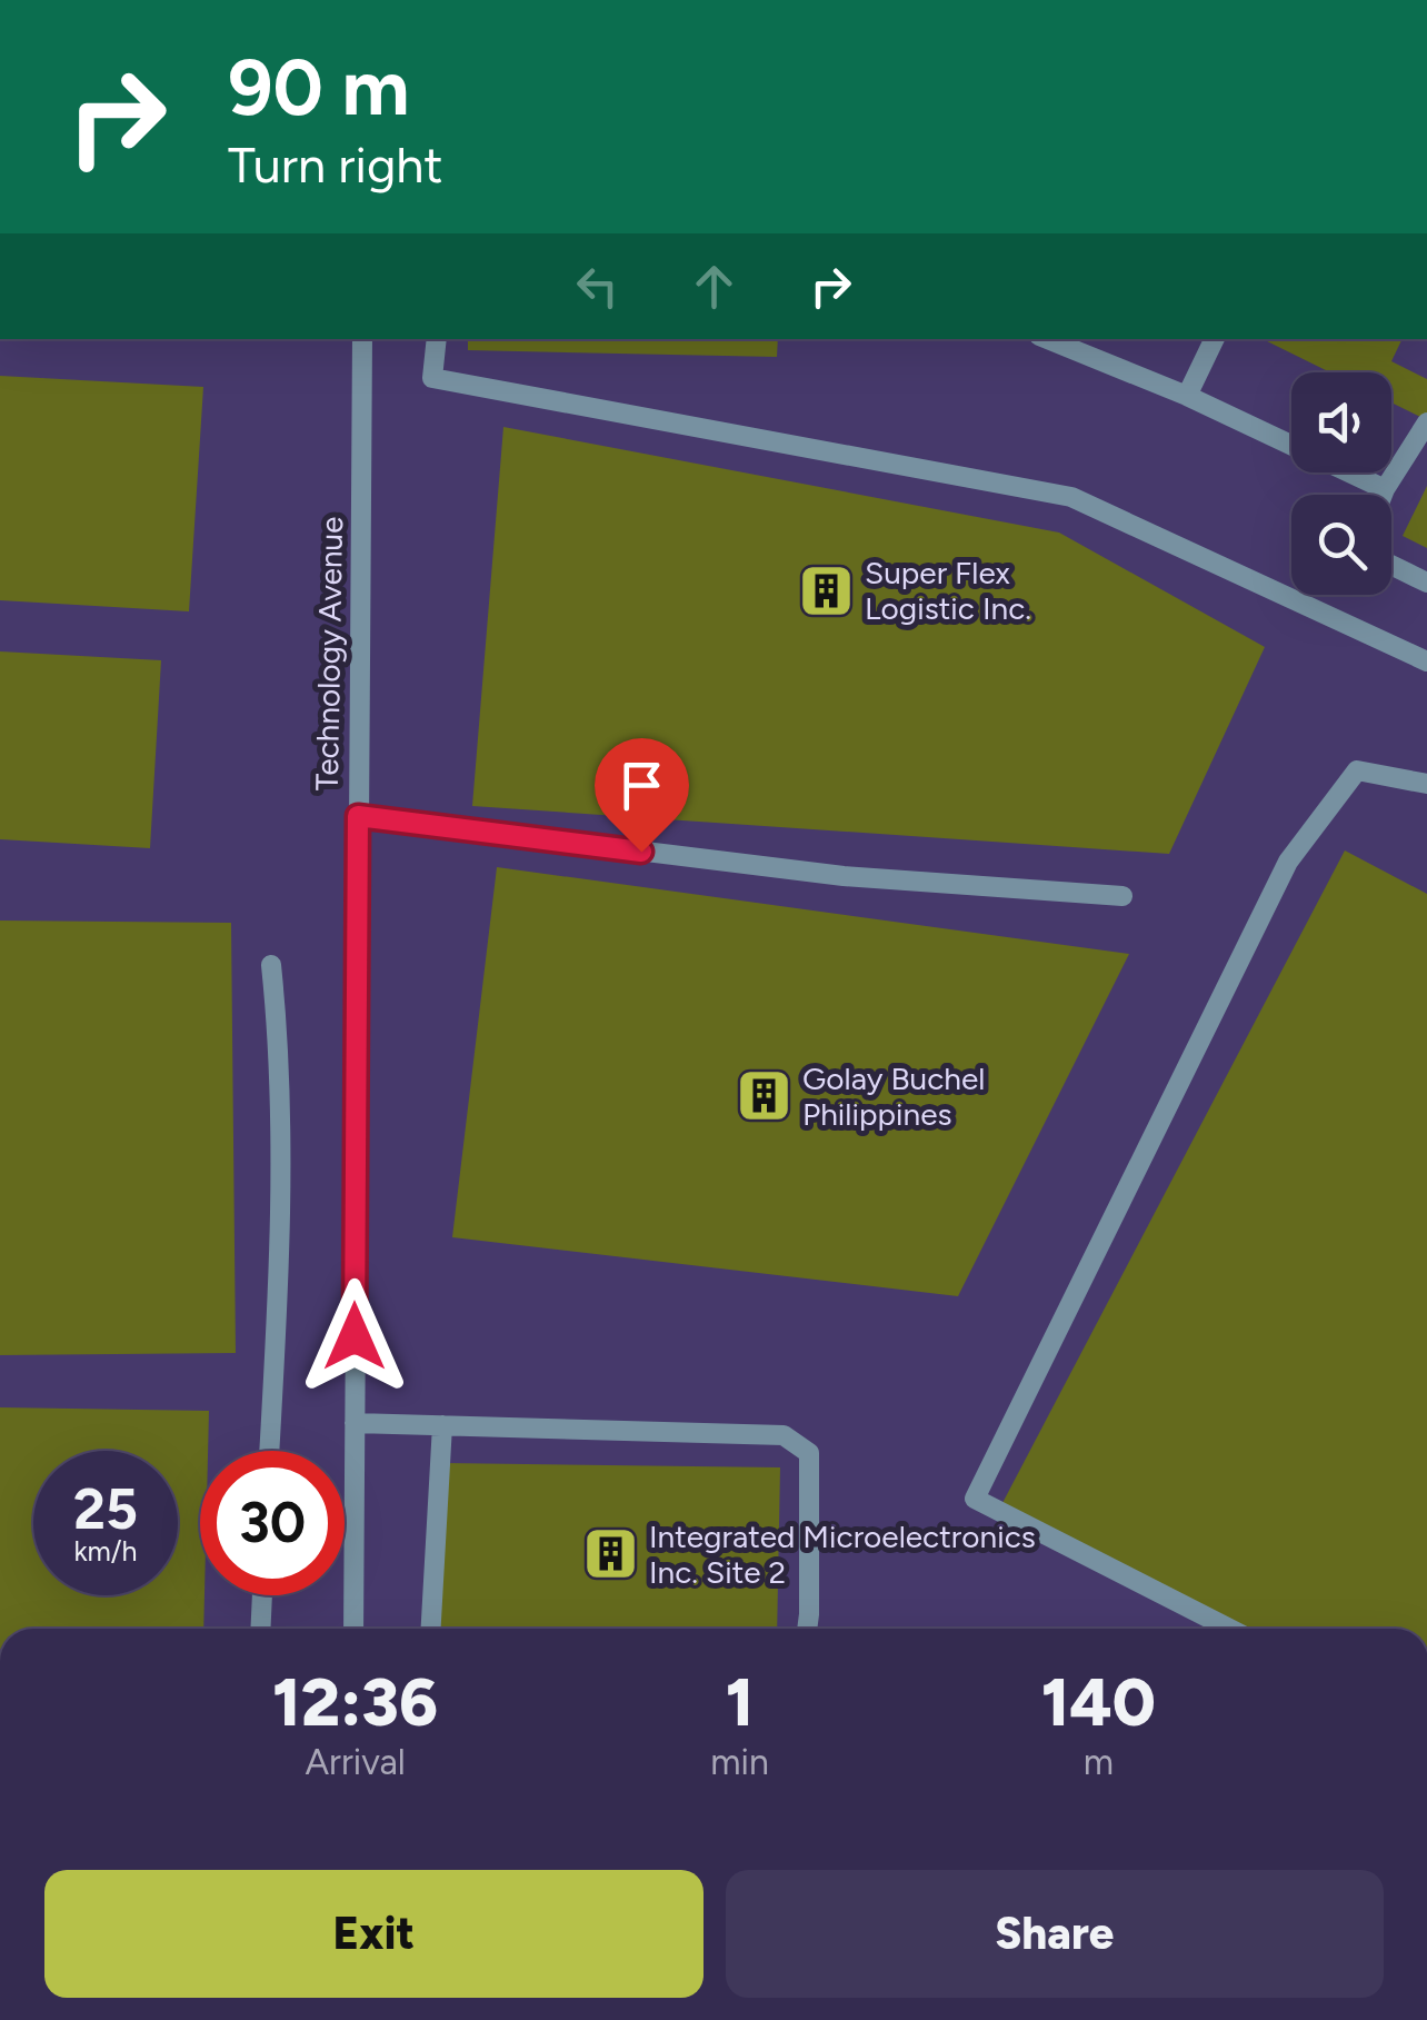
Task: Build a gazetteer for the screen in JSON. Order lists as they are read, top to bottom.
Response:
{
  "streets": {
    "street": ["Technology Avenue"]
  },
  "places": {
    "building": ["Super Flex Logistic Inc.", "Golay Buchel Philippines", "Integrated Microelectronics Inc. Site 2"]
  },
  "page": {
    "turn": ["90 m", "Turn right"],
    "speed": "25 km/h",
    "limit": "30",
    "eta": [
      "12:36",
      "Arrival",
      "1",
      "min",
      "140",
      "m"
    ],
    "buttons": ["Exit", "Share"]
  }
}
